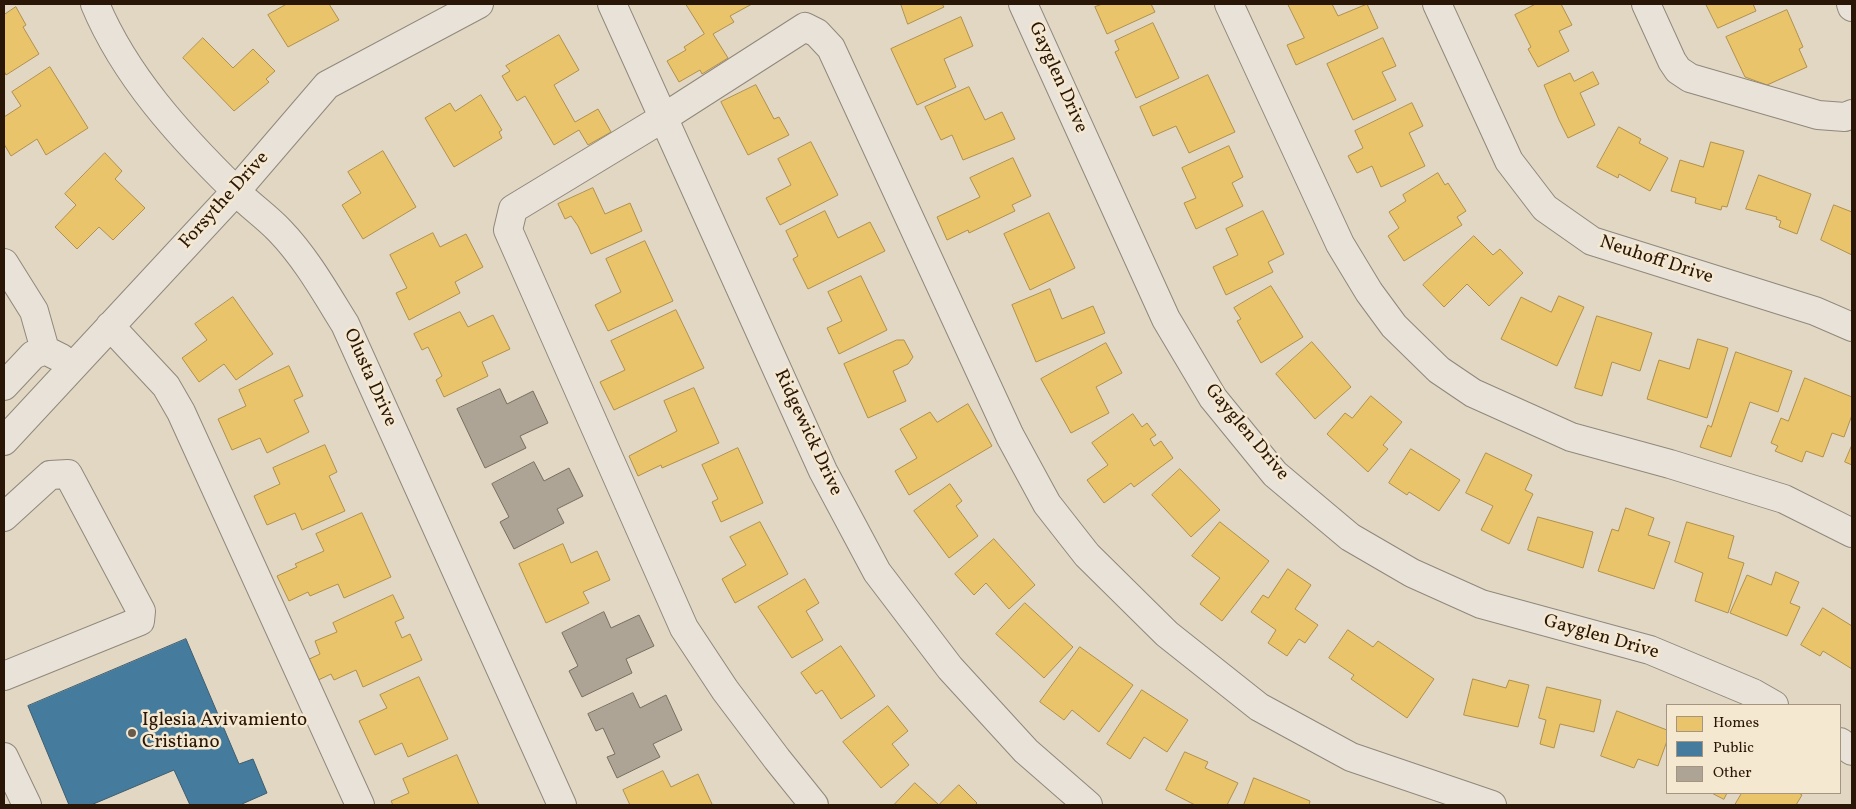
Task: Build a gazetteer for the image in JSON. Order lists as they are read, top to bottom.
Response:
{
  "streets": {
    "street": [
      "Gayglen Drive",
      "Forsythe Drive",
      "Neuhoff Drive",
      "Olusta Drive",
      "Ridgewick Drive"
    ]
  },
  "crossings": [
    ["Forsythe Drive", "Olusta Drive"]
  ],
  "places": ["Iglesia Avivamiento Cristiano"],
  "legend": ["Homes", "Public", "Other"]
}
